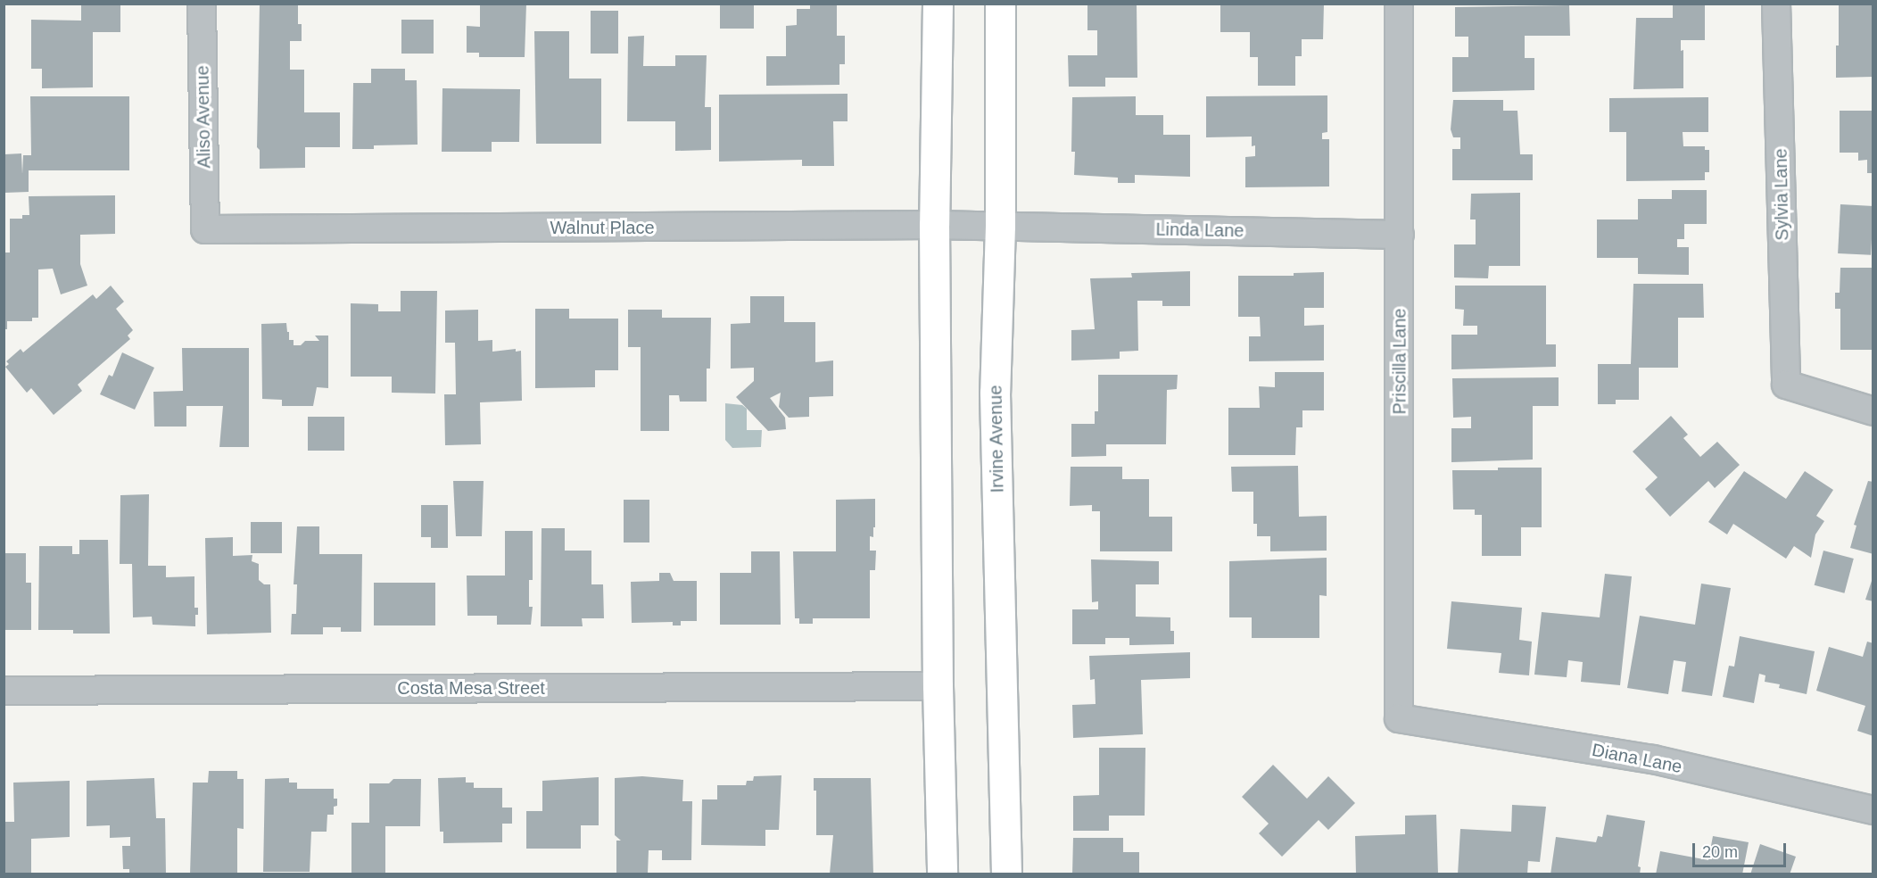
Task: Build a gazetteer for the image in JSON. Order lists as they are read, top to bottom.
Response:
{
  "streets": {
    "main road": ["Irvine Avenue"],
    "street": [
      "Aliso Avenue",
      "Sylvia Lane",
      "Walnut Place",
      "Linda Lane",
      "Priscilla Lane",
      "Costa Mesa Street",
      "Diana Lane"
    ]
  },
  "crossings": [
    ["Aliso Avenue", "Walnut Place"],
    ["Walnut Place", "Linda Lane"],
    ["Walnut Place", "Irvine Avenue"],
    ["Linda Lane", "Priscilla Lane"],
    ["Linda Lane", "Irvine Avenue"],
    ["Priscilla Lane", "Diana Lane"]
  ],
  "scale_bar": "20 m"
}
